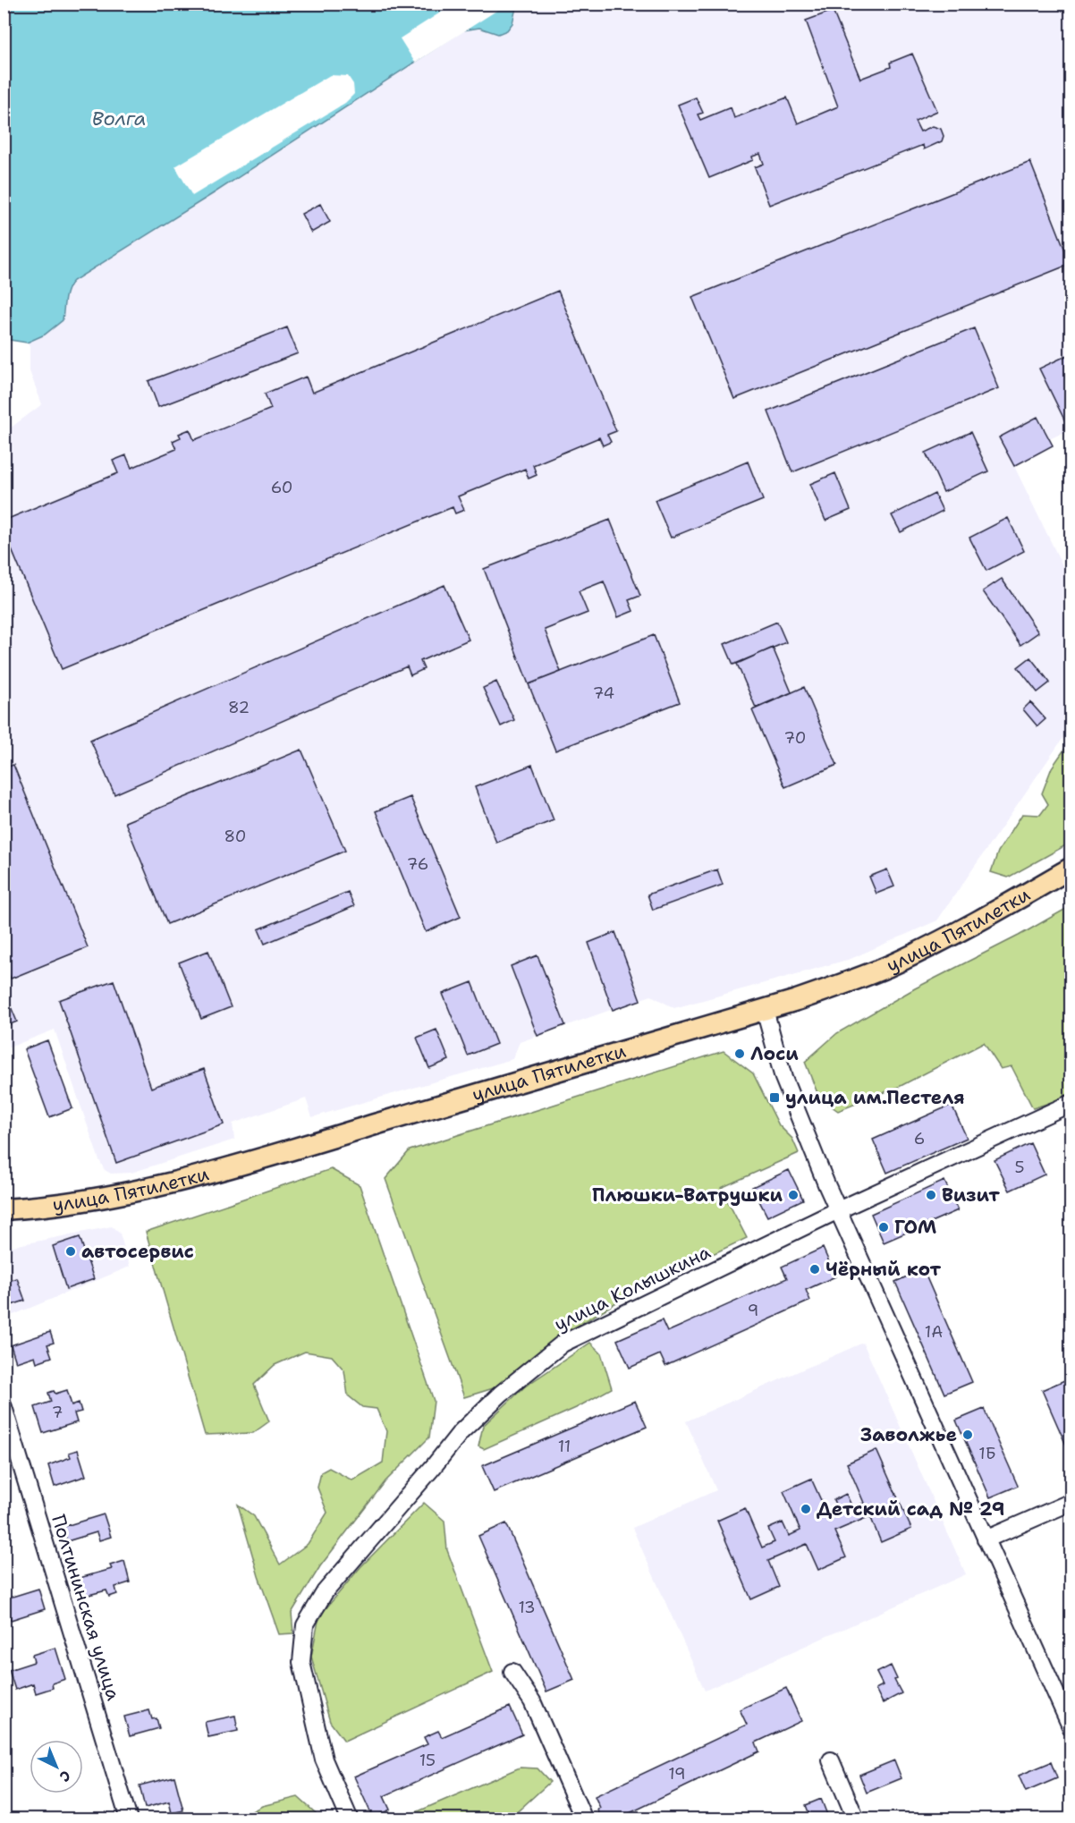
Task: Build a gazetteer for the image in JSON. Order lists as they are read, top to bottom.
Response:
{
  "streets": {
    "main road": ["улица Пятилетки"],
    "street": ["улица Колышкина", "Полтининская улица"]
  },
  "water": ["Волга"],
  "places": {
    "other": [
      "Лоси",
      "Плюшки-Ватрушки",
      "Визит",
      "ГОМ",
      "автосервис",
      "Чёрный кот",
      "Заволжье",
      "Детский сад № 29"
    ],
    "transit": ["улица им.Пестеля"]
  },
  "house_numbers": [
    "60",
    "74",
    "82",
    "70",
    "80",
    "76",
    "6",
    "5",
    "9",
    "1А",
    "7",
    "11",
    "1Б",
    "13",
    "15",
    "19"
  ],
  "north": "bottom right"
}
